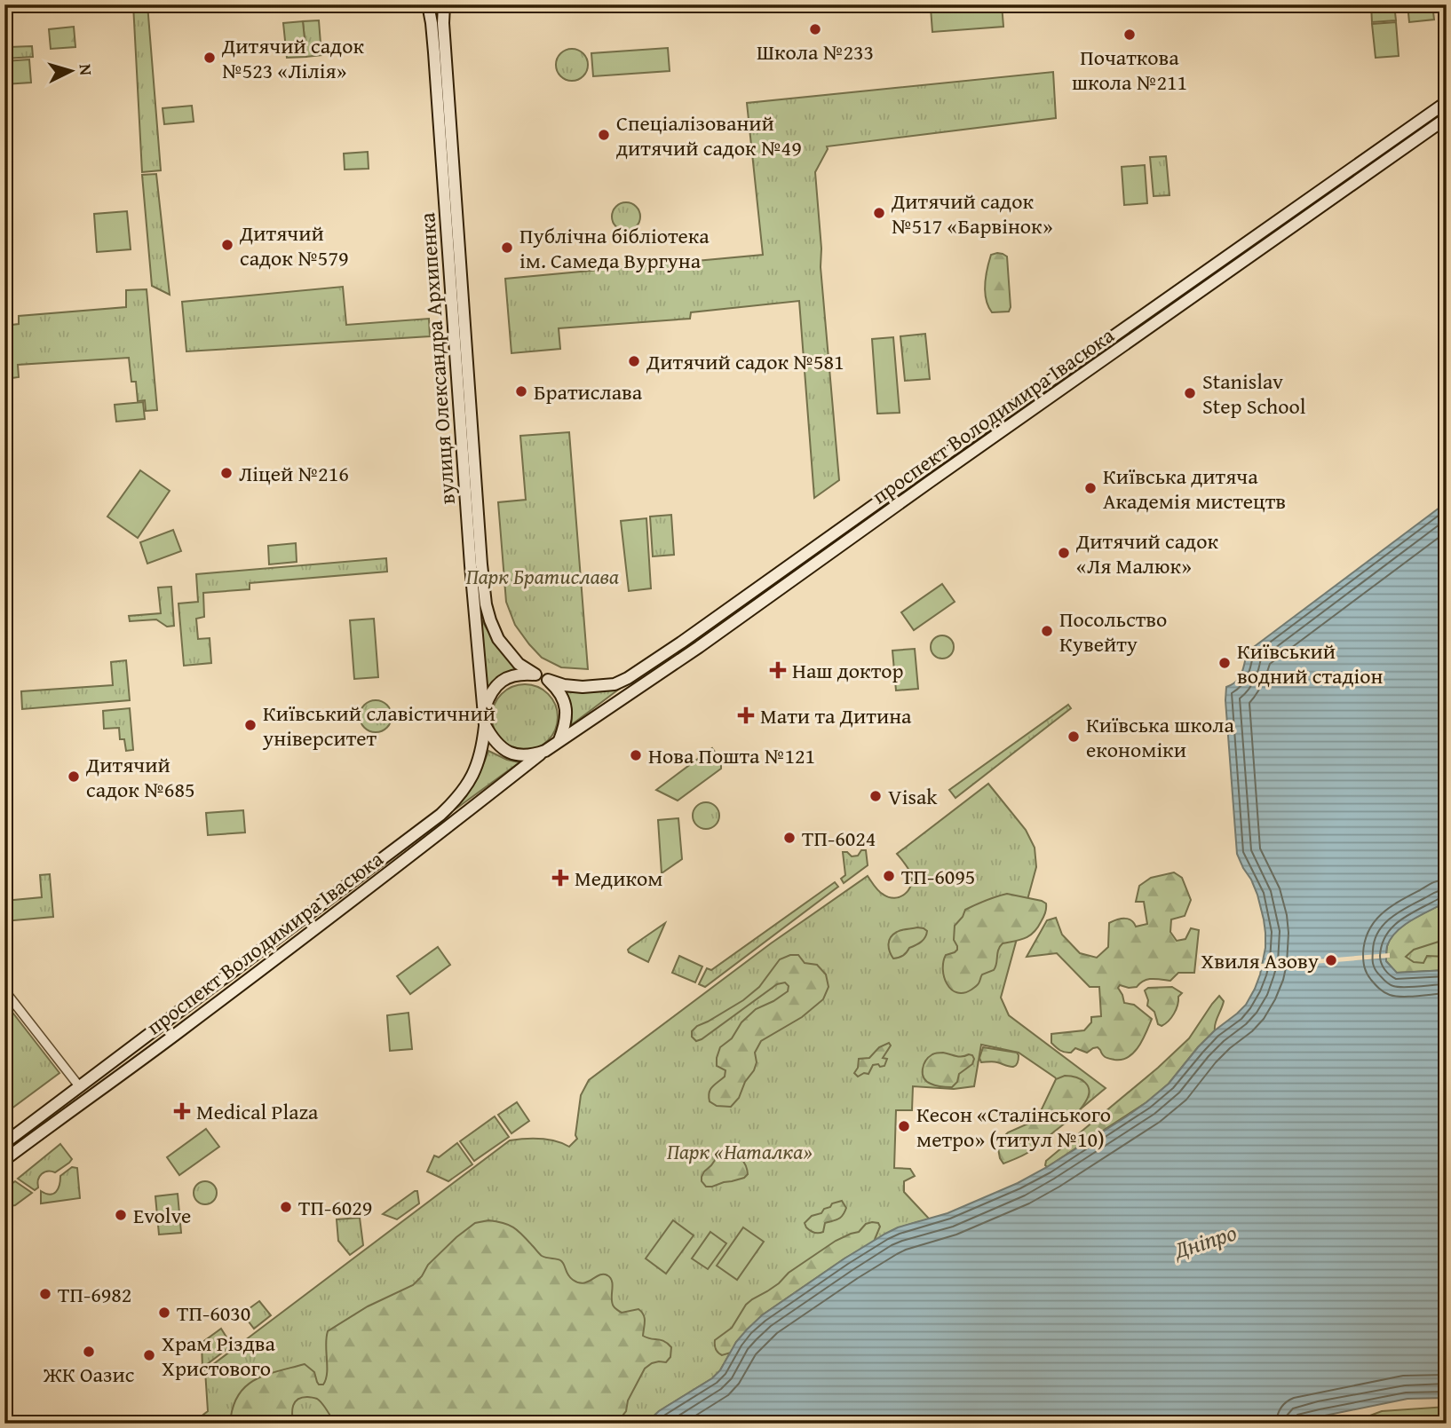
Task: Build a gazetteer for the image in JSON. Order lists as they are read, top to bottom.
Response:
{
  "streets": {
    "main road": ["вулиця Олександра Архипенка", "проспект Володимира Івасюка"]
  },
  "crossings": [
    ["вулиця Олександра Архипенка", "проспект Володимира Івасюка"]
  ],
  "water": ["Дніпро"],
  "parks": ["Парк Братислава", "Парк «Наталка»"],
  "places": {
    "other": [
      "Школа №233",
      "Початкова школа №211",
      "Дитячий садок №523 «Лілія»",
      "Спеціалізований дитячий садок №49",
      "Дитячий садок №517 «Барвінок»",
      "Дитячий садок №579",
      "Публічна бібліотека ім. Самеда Вургуна",
      "Дитячий садок №581",
      "Братислава",
      "Stanislav Step School",
      "Ліцей №216",
      "Київська дитяча Академія мистецтв",
      "Дитячий садок «Ля Малюк»",
      "Посольство Кувейту",
      "Київський водний стадіон",
      "Київський славістичний університет",
      "Київська школа економіки",
      "Нова Пошта №121",
      "Дитячий садок №685",
      "Visak",
      "ТП-6024",
      "ТП-6095",
      "Хвиля Азову",
      "Кесон «Сталінського метро» (титул №10)",
      "ТП-6029",
      "Evolve",
      "ТП-6982",
      "ТП-6030",
      "ЖК Оазис",
      "Храм Різдва Христового"
    ],
    "health": [
      "Наш доктор",
      "Мати та Дитина",
      "Медиком",
      "Medical Plaza"
    ]
  },
  "north": "right"
}
